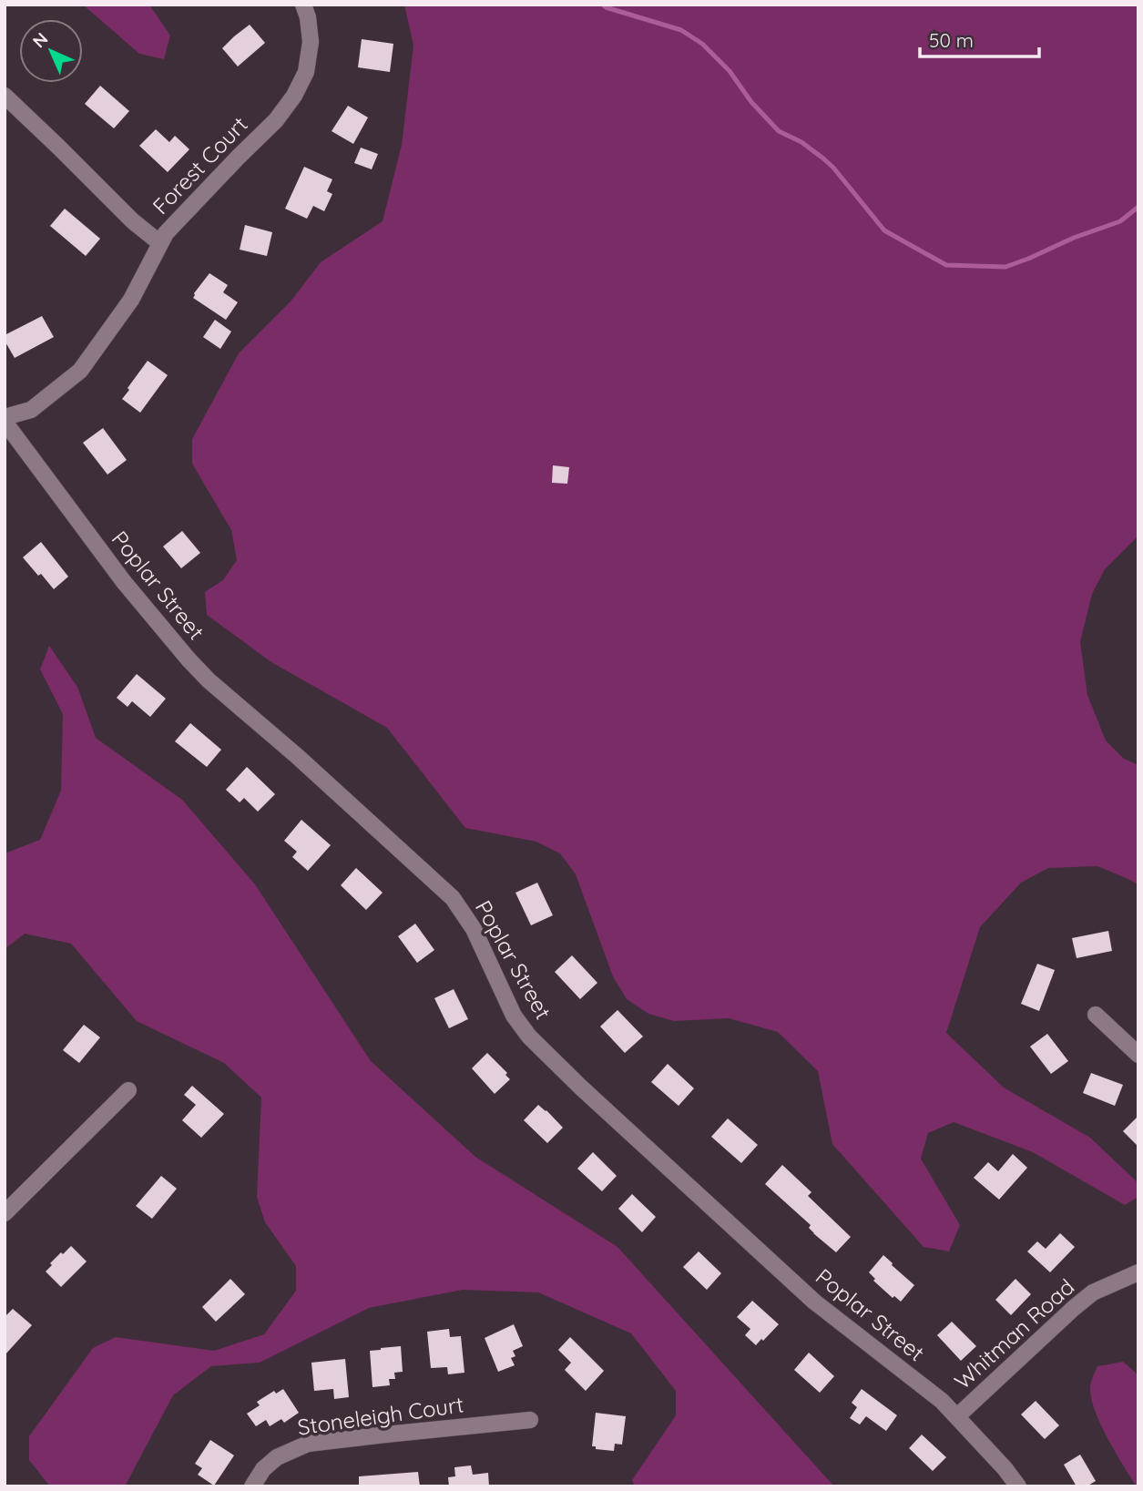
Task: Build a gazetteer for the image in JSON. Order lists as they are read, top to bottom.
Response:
{
  "streets": {
    "street": [
      "Forest Court",
      "Poplar Street",
      "Whitman Road",
      "Stoneleigh Court"
    ]
  },
  "crossings": [
    ["Forest Court", "Poplar Street"],
    ["Poplar Street", "Whitman Road"]
  ],
  "scale_bar": "50 m",
  "north": "top left"
}
